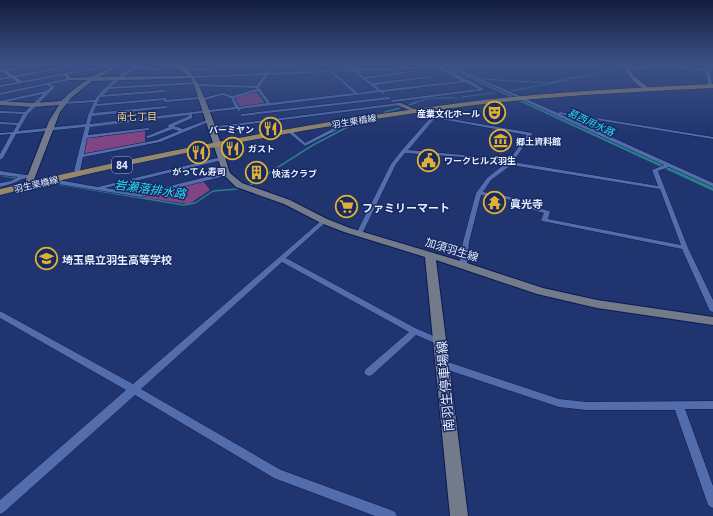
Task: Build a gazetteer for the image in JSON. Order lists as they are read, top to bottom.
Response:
{
  "streets": {
    "main road": [
      "羽生栗橋線",
      "84",
      "加須羽生線",
      "南羽生停車場線"
    ]
  },
  "crossings": [
    ["加須羽生線", "南羽生停車場線"]
  ],
  "districts": ["南七丁目"],
  "water": ["葛西用水路", "岩瀬落排水路"],
  "places": {
    "theatre": ["産業文化ホール"],
    "restaurant": ["バーミヤン", "ガスト", "がってん寿司"],
    "museum": ["郷土資料館"],
    "public building": ["ワークヒルズ羽生"],
    "building": ["快活クラブ"],
    "temple": ["眞光寺"],
    "supermarket": ["ファミリーマート"],
    "school or university": ["埼玉県立羽生高等学校"]
  }
}
